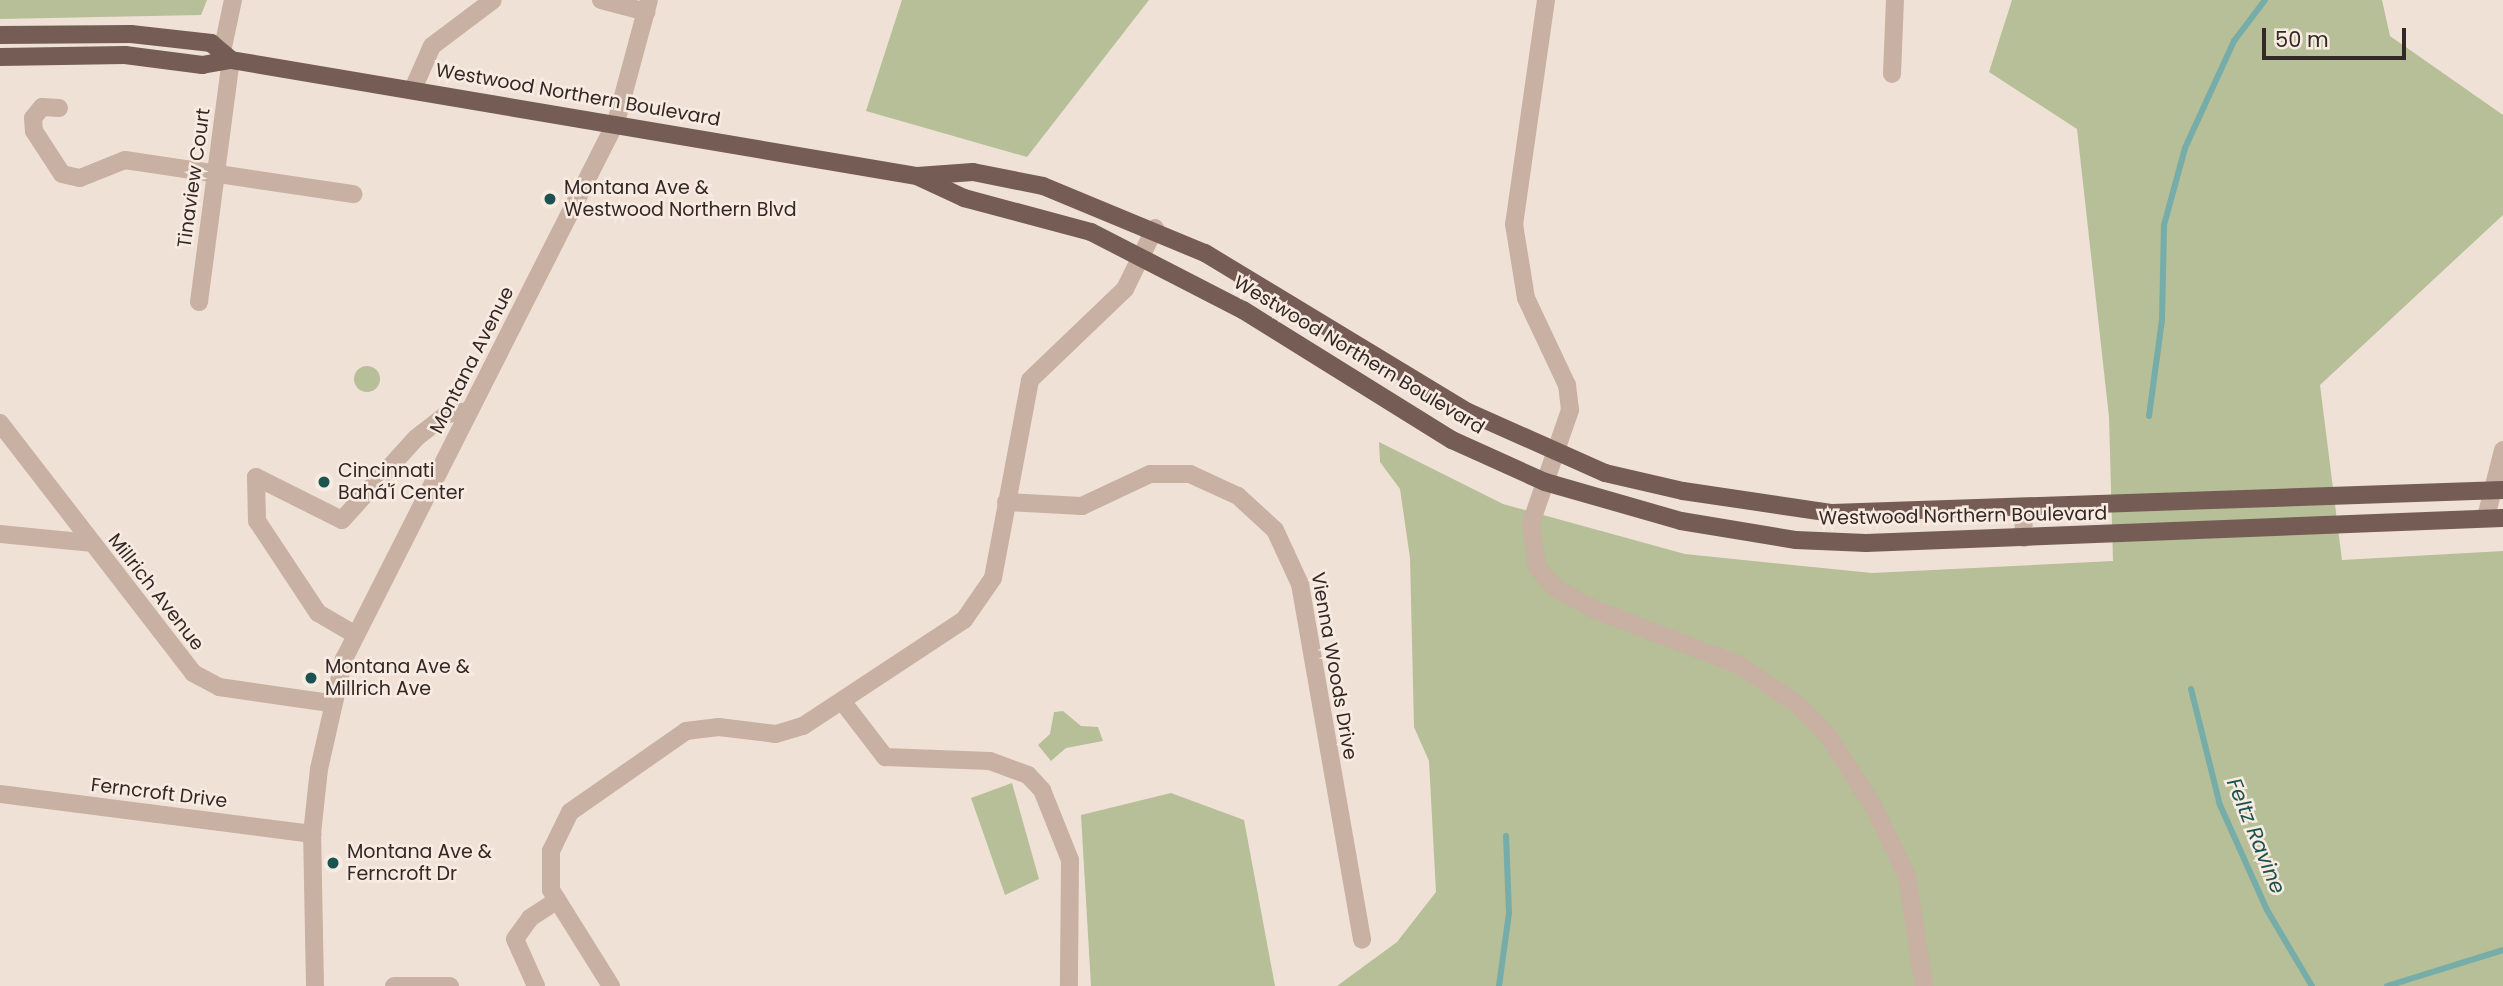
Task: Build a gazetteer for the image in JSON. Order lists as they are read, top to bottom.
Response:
{
  "streets": {
    "main road": ["Westwood Northern Boulevard"],
    "street": [
      "Tinaview Court",
      "Montana Avenue",
      "Millrich Avenue",
      "Vienna Woods Drive",
      "Ferncroft Drive"
    ]
  },
  "crossings": [
    ["Westwood Northern Boulevard", "Tinaview Court"],
    ["Westwood Northern Boulevard", "Montana Avenue"],
    ["Montana Avenue", "Millrich Avenue"],
    ["Montana Avenue", "Ferncroft Drive"]
  ],
  "water": ["Feltz Ravine"],
  "places": [
    "Montana Ave & Westwood Northern Blvd",
    "Cincinnati Bahá'í Center",
    "Montana Ave & Millrich Ave",
    "Montana Ave & Ferncroft Dr"
  ],
  "scale_bar": "50 m"
}
